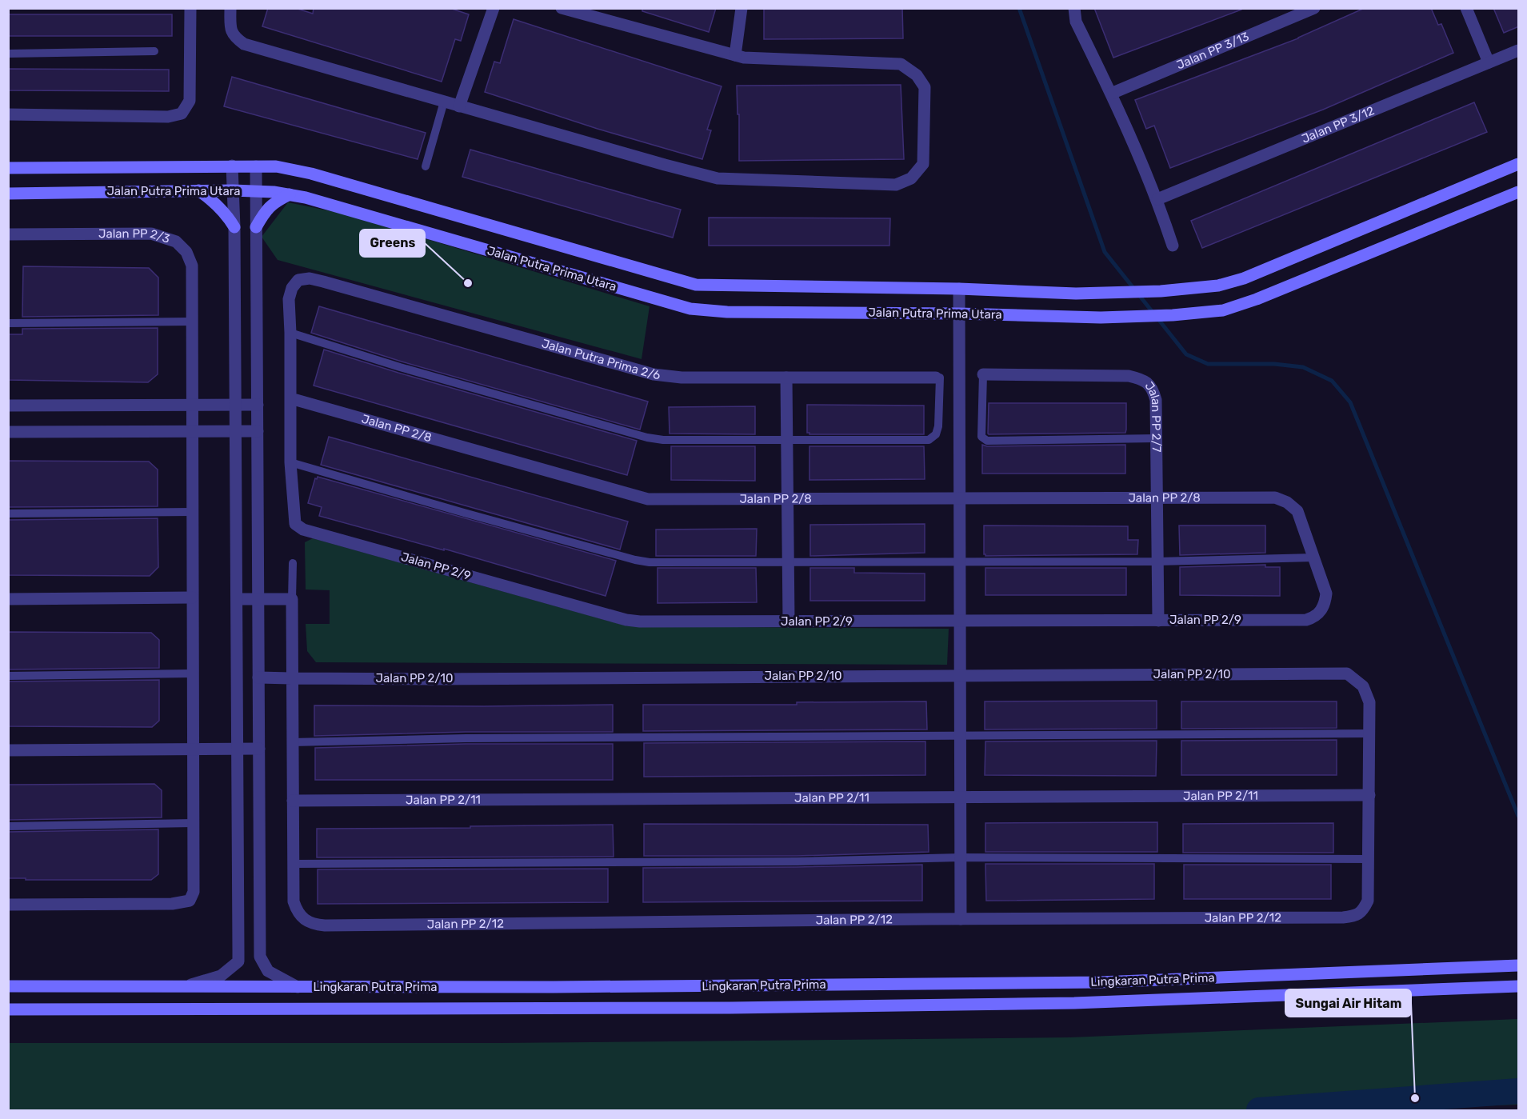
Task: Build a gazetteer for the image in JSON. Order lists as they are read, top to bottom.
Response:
{
  "streets": {
    "main road": ["Jalan Putra Prima Utara", "Lingkaran Putra Prima"],
    "street": [
      "Jalan PP 3/13",
      "Jalan PP 3/12",
      "Jalan PP 2/3",
      "Jalan Putra Prima 2/6",
      "Jalan PP 2/7",
      "Jalan PP 2/8",
      "Jalan PP 2/9",
      "Jalan PP 2/10",
      "Jalan PP 2/11",
      "Jalan PP 2/12"
    ]
  },
  "crossings": [
    ["Jalan PP 2/7", "Jalan PP 2/8"],
    ["Jalan PP 2/7", "Jalan PP 2/9"],
    ["Jalan PP 2/8", "Jalan PP 2/9"]
  ],
  "places": ["Greens", "Sungai Air Hitam"]
}
